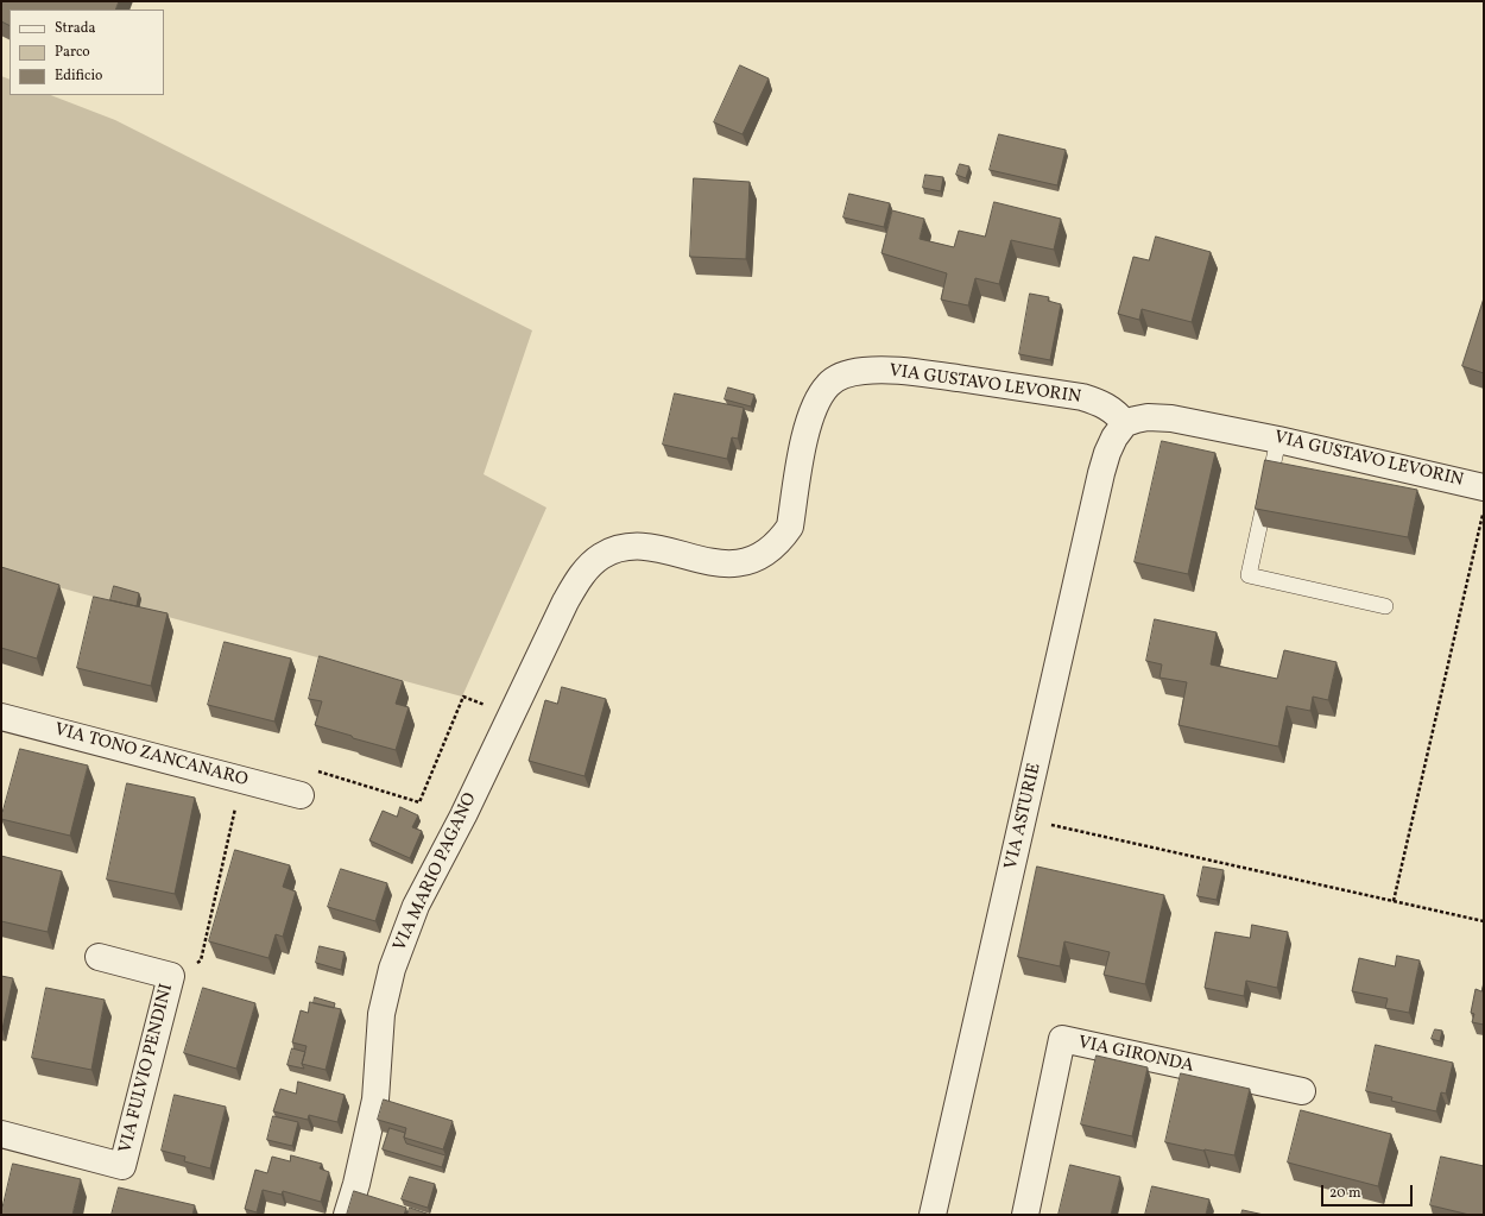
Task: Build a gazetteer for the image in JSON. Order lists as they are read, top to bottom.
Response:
{
  "streets": {
    "street": [
      "VIA GUSTAVO LEVORIN",
      "VIA TONO ZANCANARO",
      "VIA ASTURIE",
      "VIA MARIO PAGANO",
      "VIA GIRONDA",
      "VIA FULVIO PENDINI"
    ]
  },
  "crossings": [
    ["VIA GUSTAVO LEVORIN", "VIA ASTURIE"],
    ["VIA GUSTAVO LEVORIN", "VIA MARIO PAGANO"]
  ],
  "legend": ["Strada", "Parco", "Edificio"],
  "scale_bar": "20 m"
}
